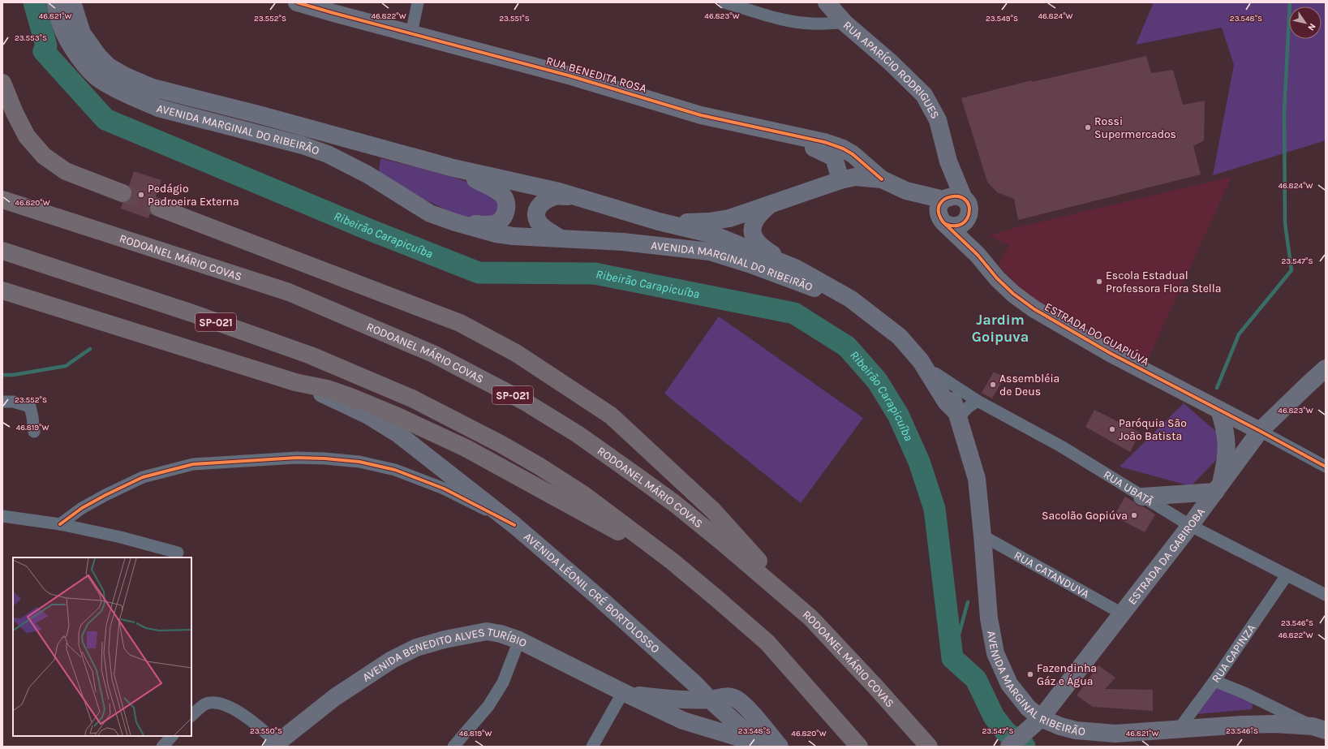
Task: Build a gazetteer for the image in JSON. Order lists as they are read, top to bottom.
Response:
{
  "streets": {
    "highway": ["RODOANEL MÁRIO COVAS", "SP-021"],
    "main road": [
      "RUA APARÍCIO RODRIGUES",
      "RUA BENEDITA ROSA",
      "AVENIDA MARGINAL DO RIBEIRÃO",
      "ESTRADA DO GUAPIÚVA",
      "ESTRADA DA GABIROBA",
      "AVENIDA LÉONIL CRÉ BORTOLOSSO",
      "AVENIDA BENEDITO ALVES TURÍBIO",
      "AVENIDA MARGINAL RIBEIRÃO"
    ],
    "street": ["RUA UBATÃ", "RUA CATANDUVA", "RUA CAPINZA"]
  },
  "crossings": [
    ["RUA APARÍCIO RODRIGUES", "RUA BENEDITA ROSA"],
    ["RUA APARÍCIO RODRIGUES", "ESTRADA DO GUAPIÚVA"],
    ["RUA BENEDITA ROSA", "ESTRADA DO GUAPIÚVA"],
    ["ESTRADA DO GUAPIÚVA", "ESTRADA DA GABIROBA"],
    ["RUA UBATÃ", "ESTRADA DA GABIROBA"],
    ["RUA UBATÃ", "RUA CAPINZA"],
    ["RUA UBATÃ", "AVENIDA MARGINAL RIBEIRÃO"],
    ["ESTRADA DA GABIROBA", "RUA CATANDUVA"],
    ["ESTRADA DA GABIROBA", "AVENIDA MARGINAL RIBEIRÃO"],
    ["RUA CATANDUVA", "AVENIDA MARGINAL RIBEIRÃO"],
    ["AVENIDA LÉONIL CRÉ BORTOLOSSO", "AVENIDA BENEDITO ALVES TURÍBIO"],
    ["RUA CAPINZA", "AVENIDA MARGINAL RIBEIRÃO"]
  ],
  "districts": ["Jardim Goipuva"],
  "water": ["Ribeirão Carapicuíba"],
  "places": [
    "Rossi Supermercados",
    "Pedágio Padroeira Externa",
    "Escola Estadual Professora Flora Stella",
    "Assembléia de Deus",
    "Paróquia São João Batista",
    "Sacolão Gopiúva",
    "Fazendinha Gáz e Água"
  ],
  "north": "bottom right",
  "coordinates": [
    "46.821°W",
    "46.822°W",
    "46.823°W",
    "46.824°W",
    "23.552°S",
    "23.551°S",
    "23.549°S",
    "23.548°S",
    "23.553°S",
    "46.820°W",
    "23.547°S",
    "46.819°W",
    "23.546°S",
    "23.550°S"
  ]
}
